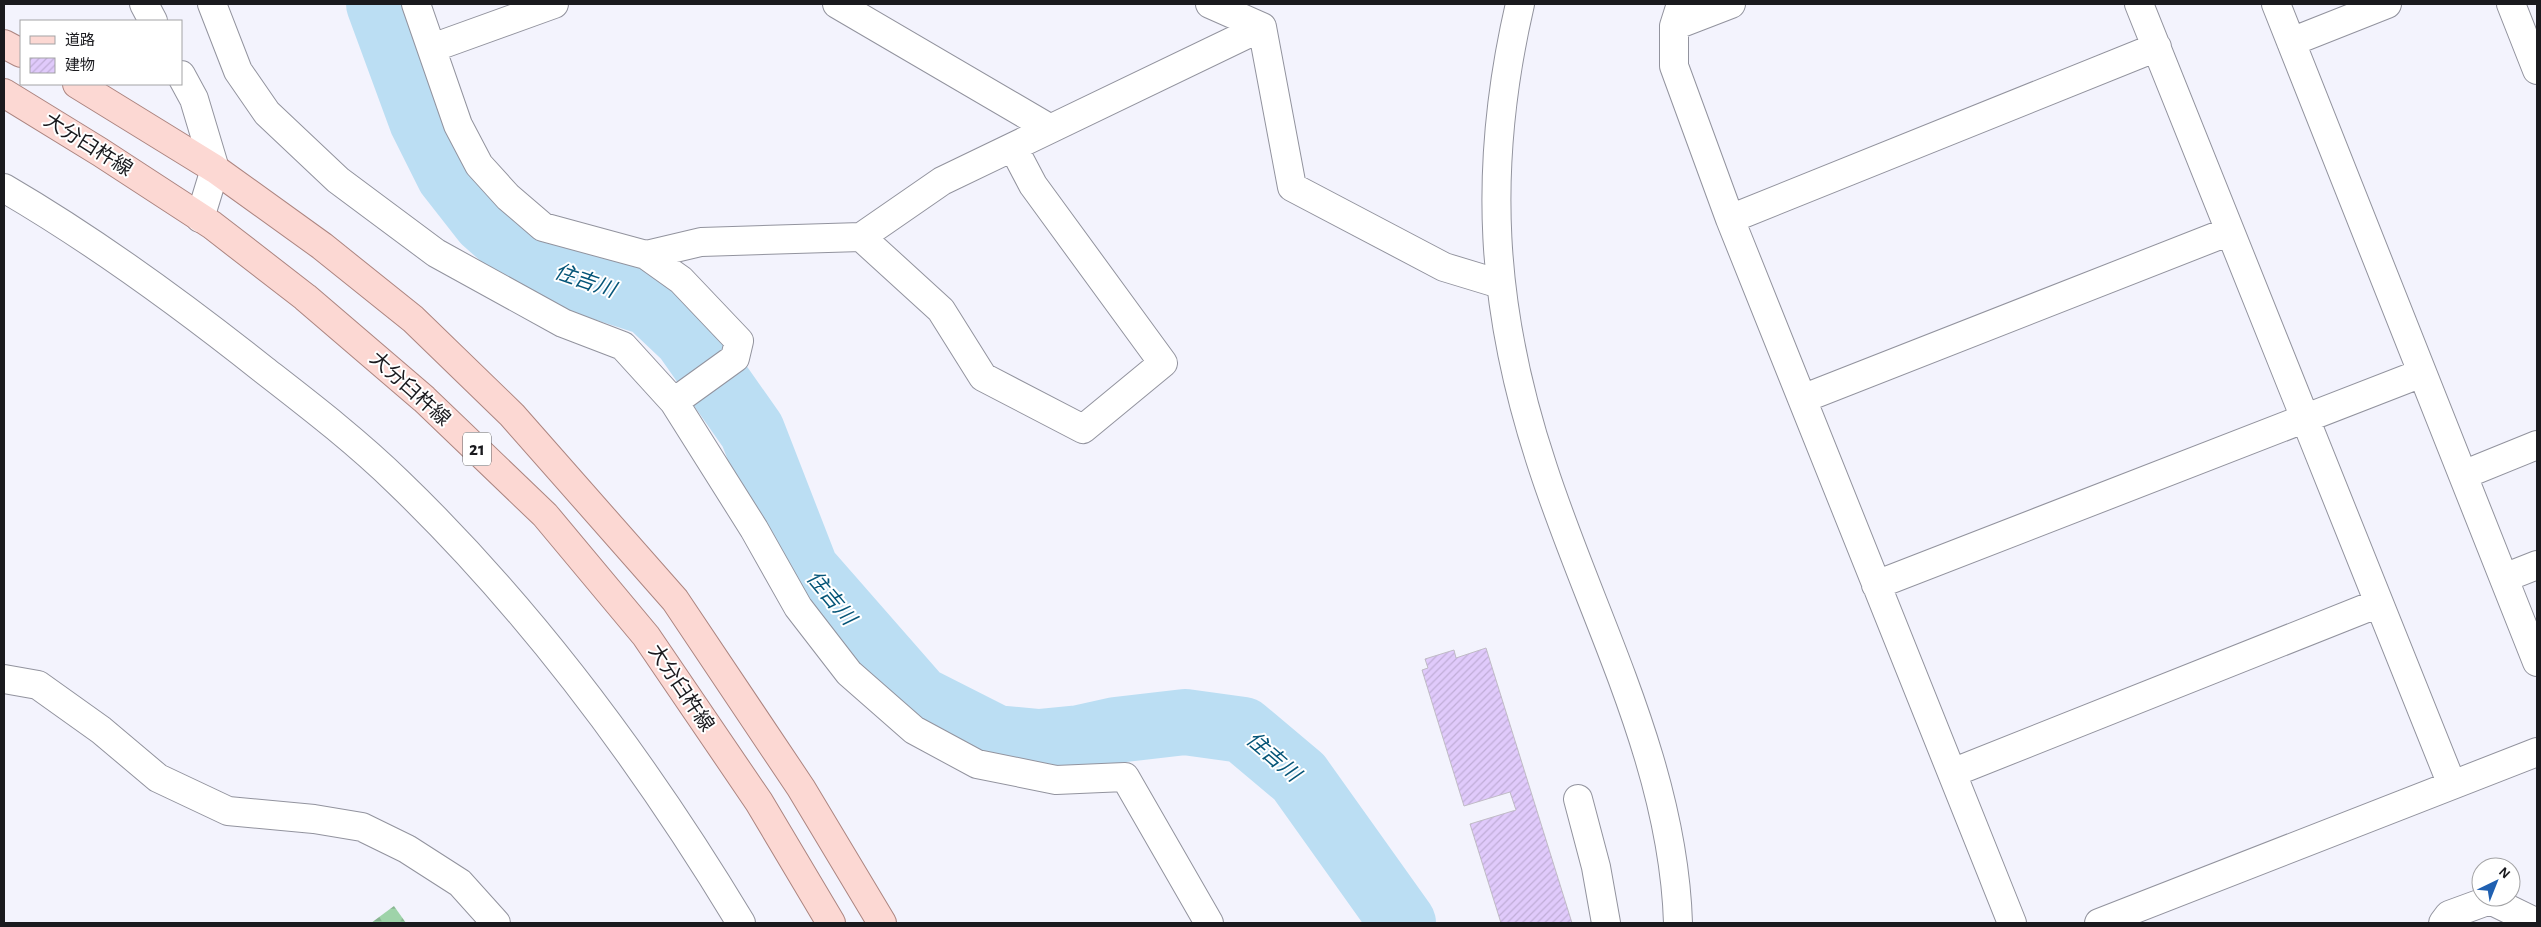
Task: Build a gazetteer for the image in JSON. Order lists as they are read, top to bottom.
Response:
{
  "streets": {
    "main road": ["大分臼杵線", "21"]
  },
  "water": ["住吉川"],
  "legend": ["道路", "建物"],
  "north": "top right"
}
